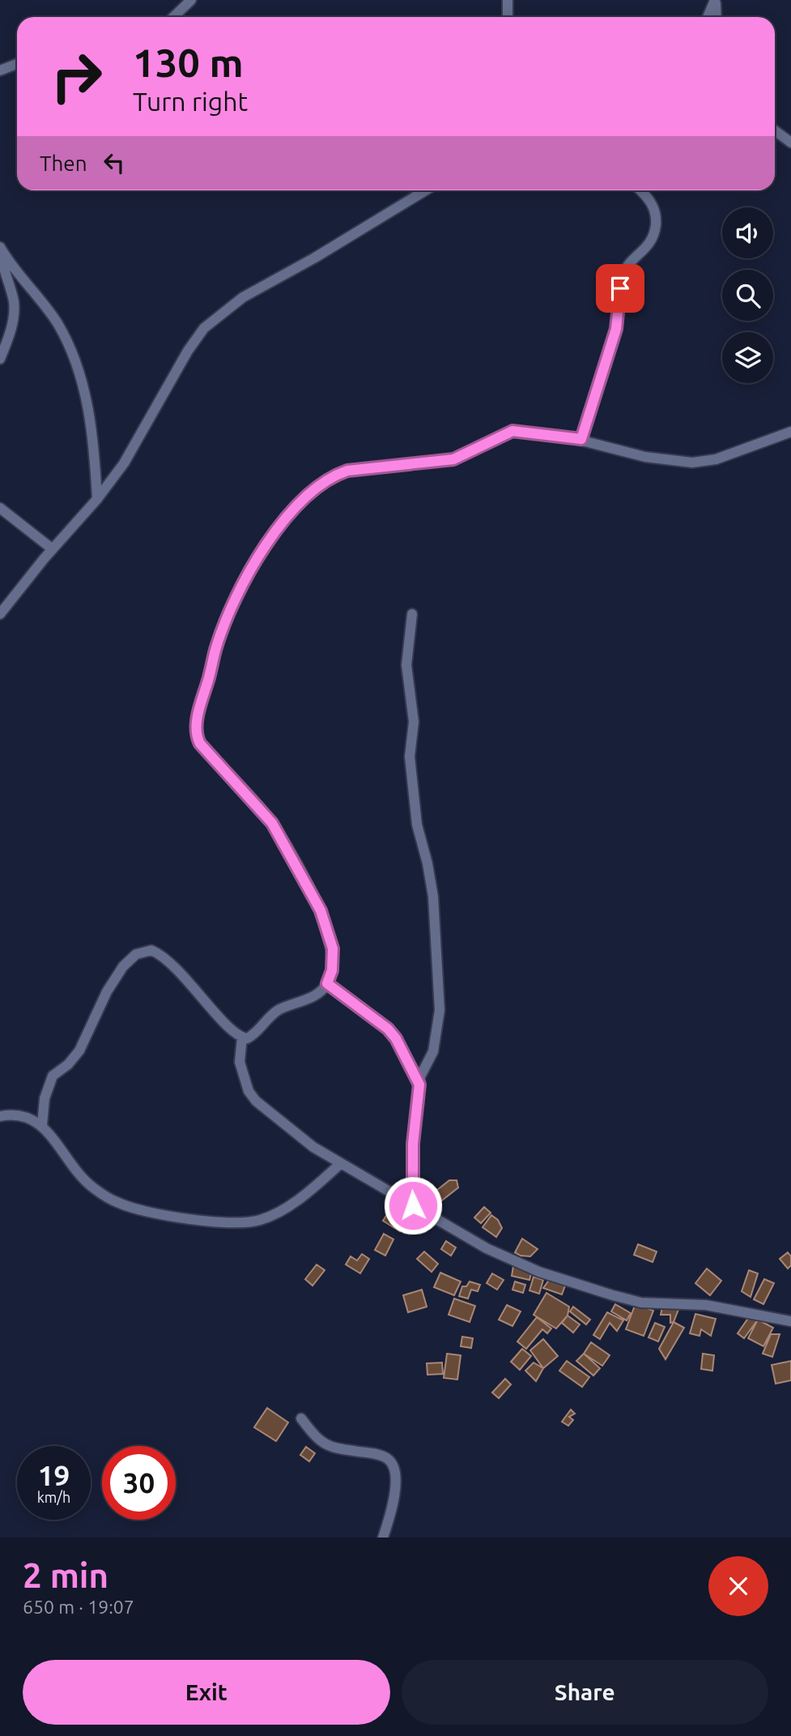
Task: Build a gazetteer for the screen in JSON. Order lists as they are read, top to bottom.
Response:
{
  "page": {
    "turn": ["130 m", "Turn right"],
    "then": "Then",
    "speed": "19 km/h",
    "limit": "30",
    "heading": ["2 min", "650 m · 19:07"],
    "buttons": ["Exit", "Share"]
  }
}
